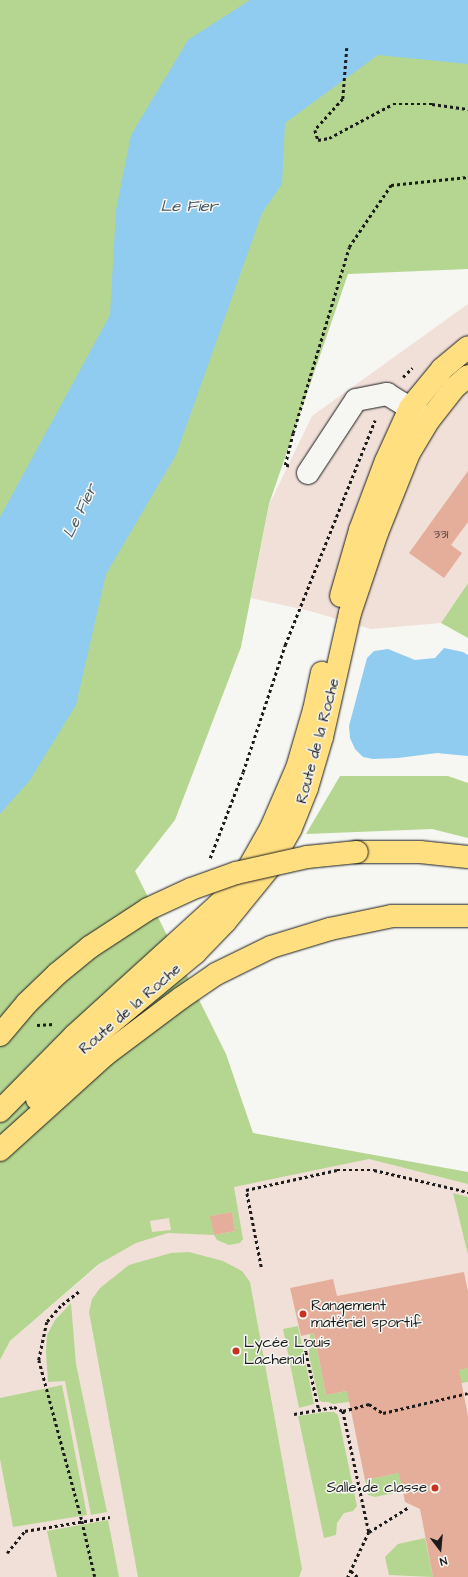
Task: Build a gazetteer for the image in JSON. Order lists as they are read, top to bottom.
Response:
{
  "streets": {
    "main road": ["Route de la Roche"]
  },
  "water": ["Le Fier"],
  "places": ["Rangement matériel sportif", "Lycée Louis Lachenal", "Salle de classe"],
  "house_numbers": ["331"],
  "north": "bottom"
}
